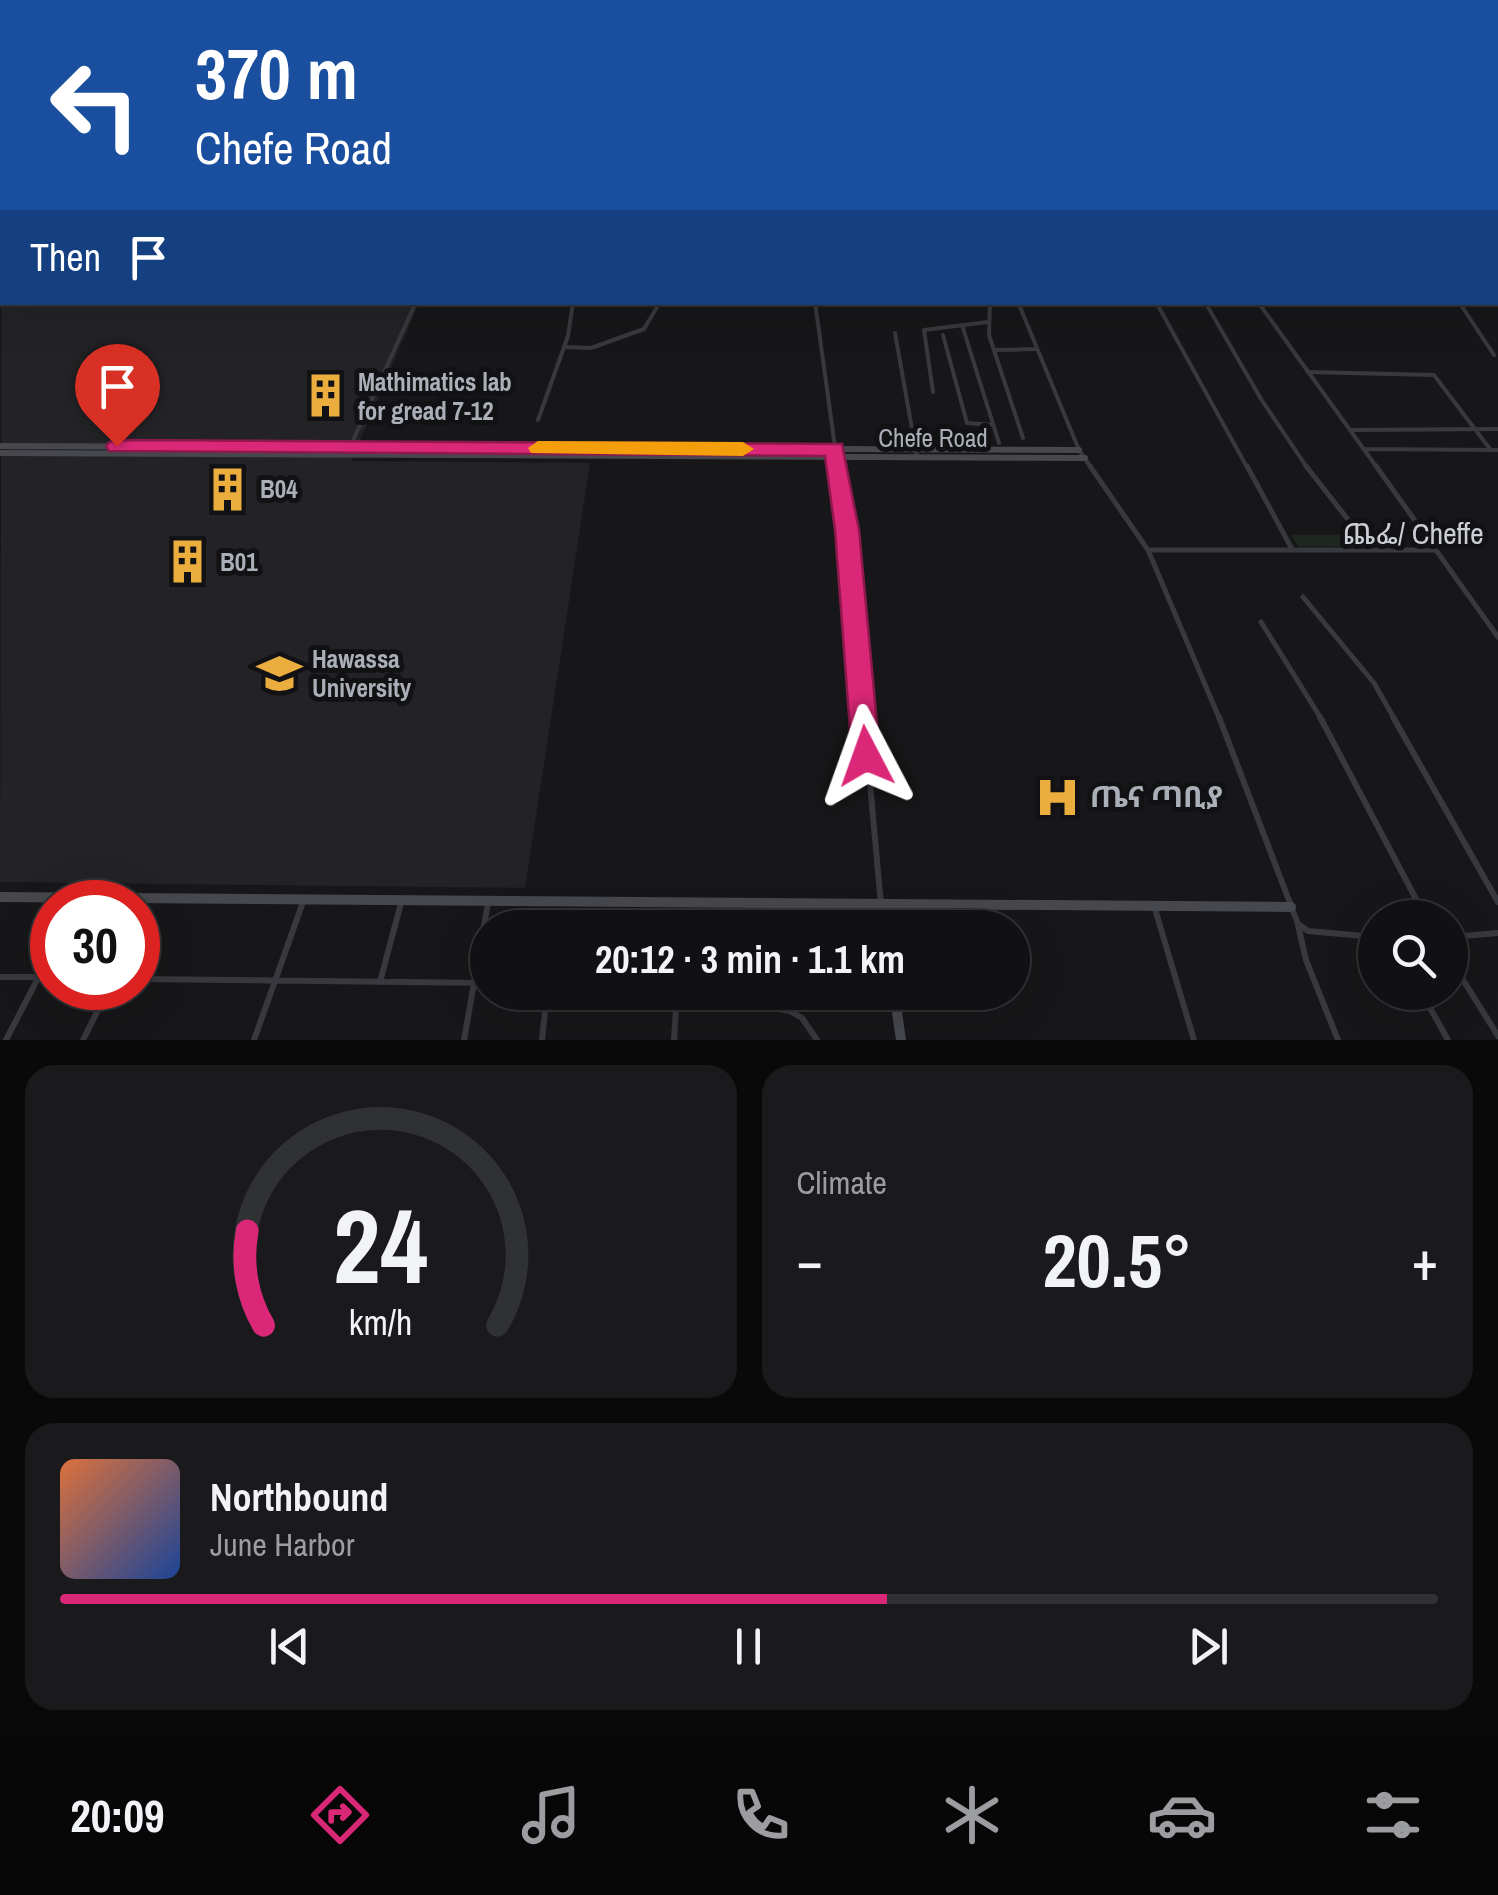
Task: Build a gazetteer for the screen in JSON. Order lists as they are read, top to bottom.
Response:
{
  "streets": {
    "street": ["Chefe Road"]
  },
  "districts": ["ጨፌ/ Cheffe"],
  "places": {
    "building": ["Mathimatics lab for gread 7-12", "B04", "B01"],
    "school or university": ["Hawassa University"],
    "hospital": ["ጤና ጣቢያ"]
  },
  "page": {
    "turn": ["370 m", "Chefe Road"],
    "then": "Then",
    "limit": "30",
    "trip": "20:12 · 3 min · 1.1 km",
    "tile": "Climate",
    "heat": ["−", "20.5°", "+"],
    "song": ["Northbound", "June Harbor"],
    "tabs": "20:09",
    "gauge": ["24", "km/h"]
  }
}
